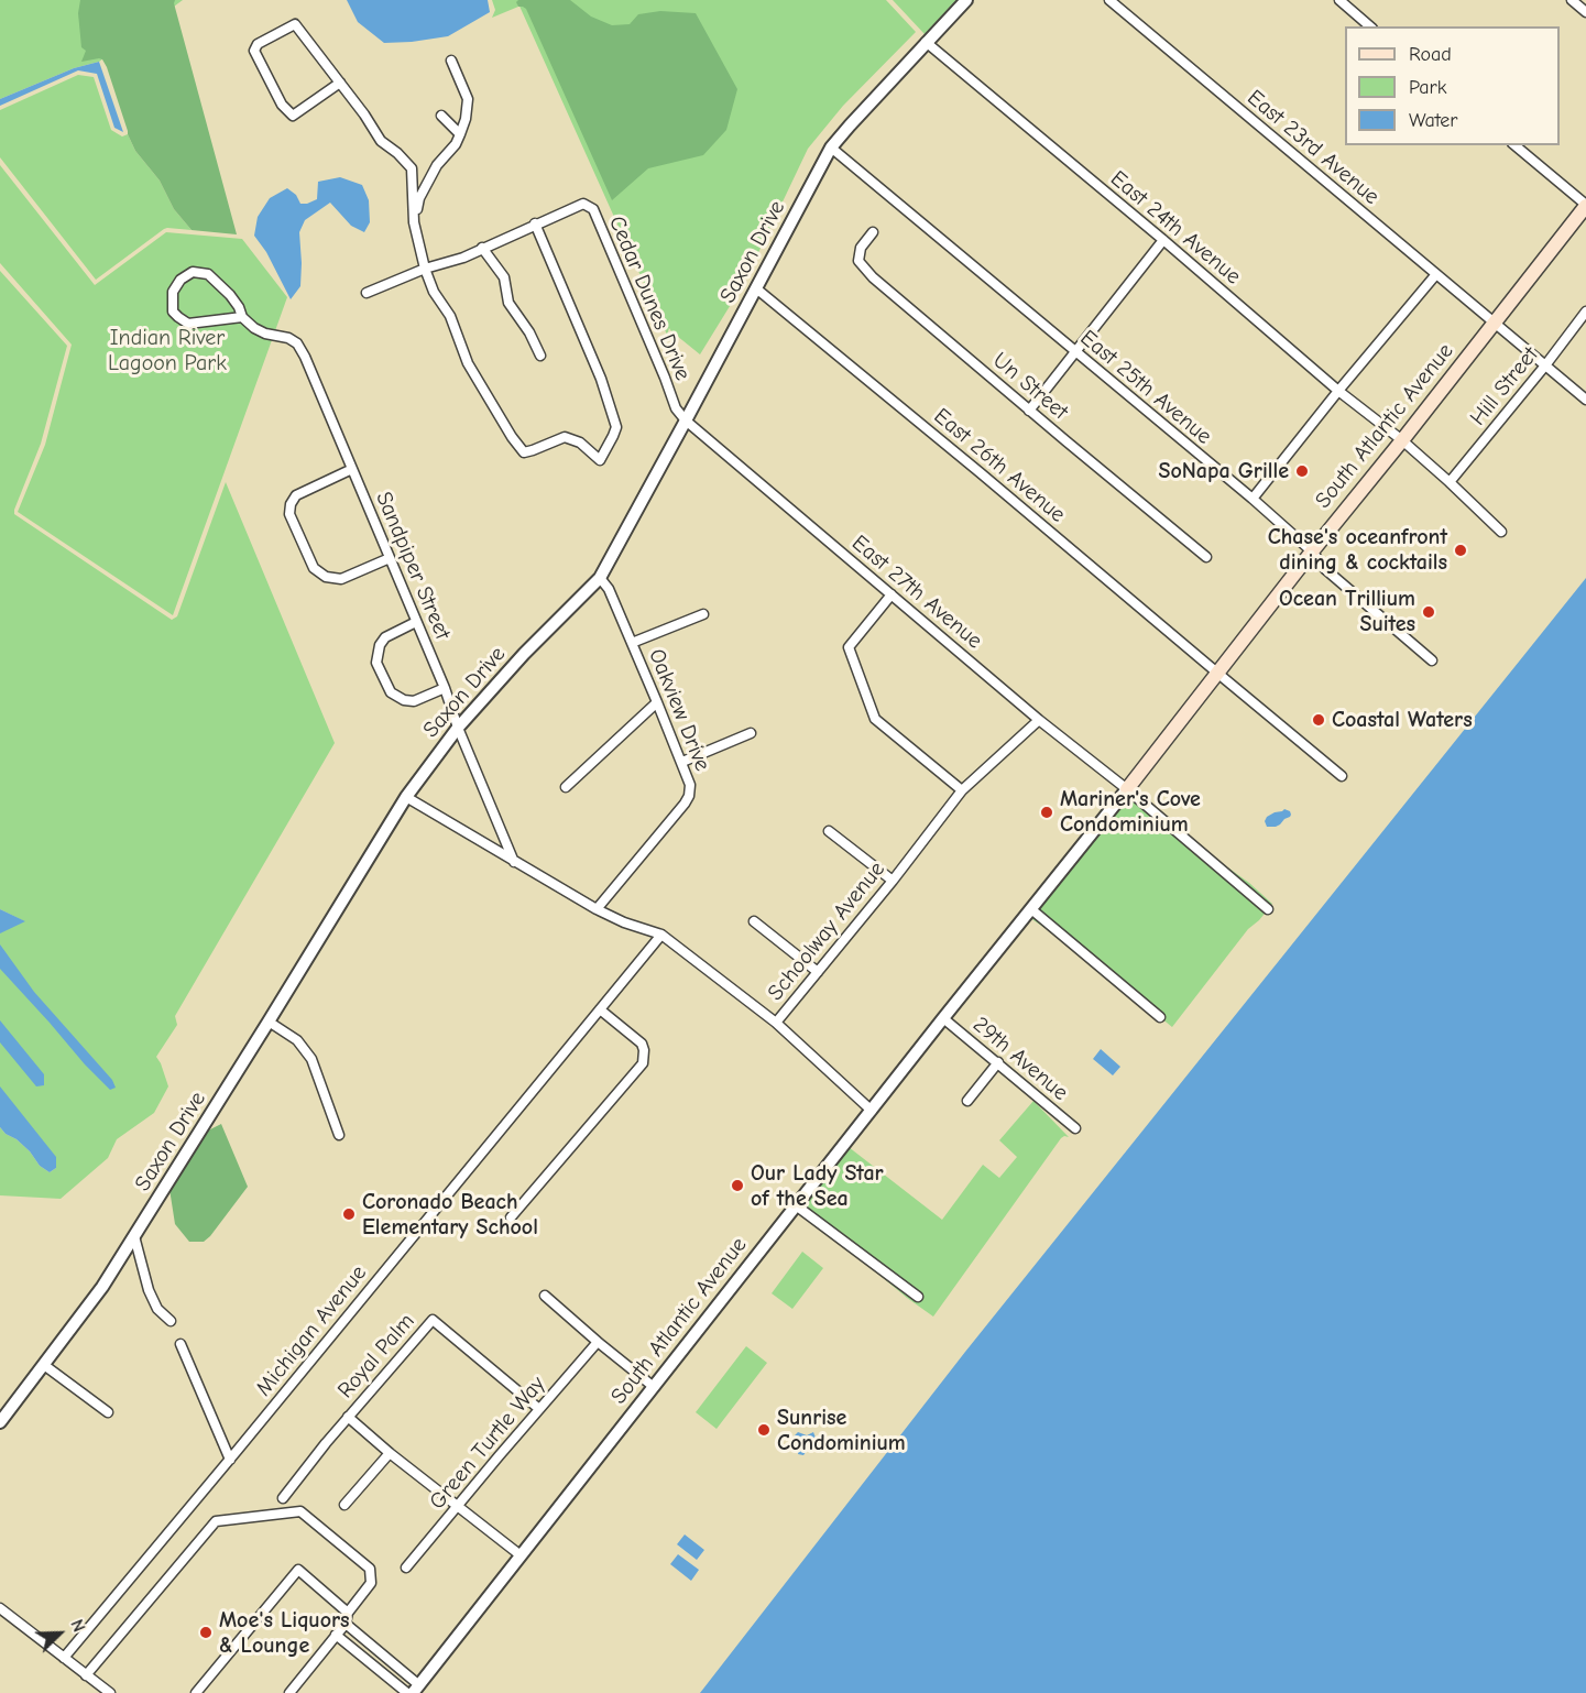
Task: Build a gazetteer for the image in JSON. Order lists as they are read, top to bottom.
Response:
{
  "streets": {
    "main road": ["South Atlantic Avenue"],
    "street": [
      "East 23rd Avenue",
      "East 24th Avenue",
      "Saxon Drive",
      "Cedar Dunes Drive",
      "Un Street",
      "Hill Street",
      "East 25th Avenue",
      "East 26th Avenue",
      "Sandpiper Street",
      "East 27th Avenue",
      "Oakview Drive",
      "Schoolway Avenue",
      "29th Avenue",
      "Michigan Avenue",
      "Royal Palm",
      "Green Turtle Way"
    ]
  },
  "crossings": [
    ["East 23rd Avenue", "Hill Street"],
    ["East 23rd Avenue", "South Atlantic Avenue"],
    ["East 24th Avenue", "Saxon Drive"],
    ["East 24th Avenue", "Hill Street"],
    ["East 24th Avenue", "South Atlantic Avenue"],
    ["Saxon Drive", "Cedar Dunes Drive"],
    ["Saxon Drive", "East 25th Avenue"],
    ["Saxon Drive", "East 26th Avenue"],
    ["Saxon Drive", "Sandpiper Street"],
    ["Saxon Drive", "East 27th Avenue"],
    ["Saxon Drive", "Oakview Drive"],
    ["Saxon Drive", "Schoolway Avenue"],
    ["Cedar Dunes Drive", "East 27th Avenue"],
    ["East 25th Avenue", "South Atlantic Avenue"],
    ["South Atlantic Avenue", "East 26th Avenue"],
    ["South Atlantic Avenue", "East 27th Avenue"],
    ["South Atlantic Avenue", "29th Avenue"],
    ["Sandpiper Street", "Schoolway Avenue"],
    ["East 27th Avenue", "Schoolway Avenue"],
    ["Oakview Drive", "Schoolway Avenue"],
    ["Schoolway Avenue", "Michigan Avenue"],
    ["Royal Palm", "Green Turtle Way"]
  ],
  "parks": ["Indian River Lagoon Park"],
  "places": [
    "SoNapa Grille",
    "Chase's oceanfront dining & cocktails",
    "Ocean Trillium Suites",
    "Coastal Waters",
    "Mariner's Cove Condominium",
    "Our Lady Star of the Sea",
    "Coronado Beach Elementary School",
    "Sunrise Condominium",
    "Moe's Liquors & Lounge"
  ],
  "legend": ["Road", "Park", "Water"],
  "north": "top right"
}
